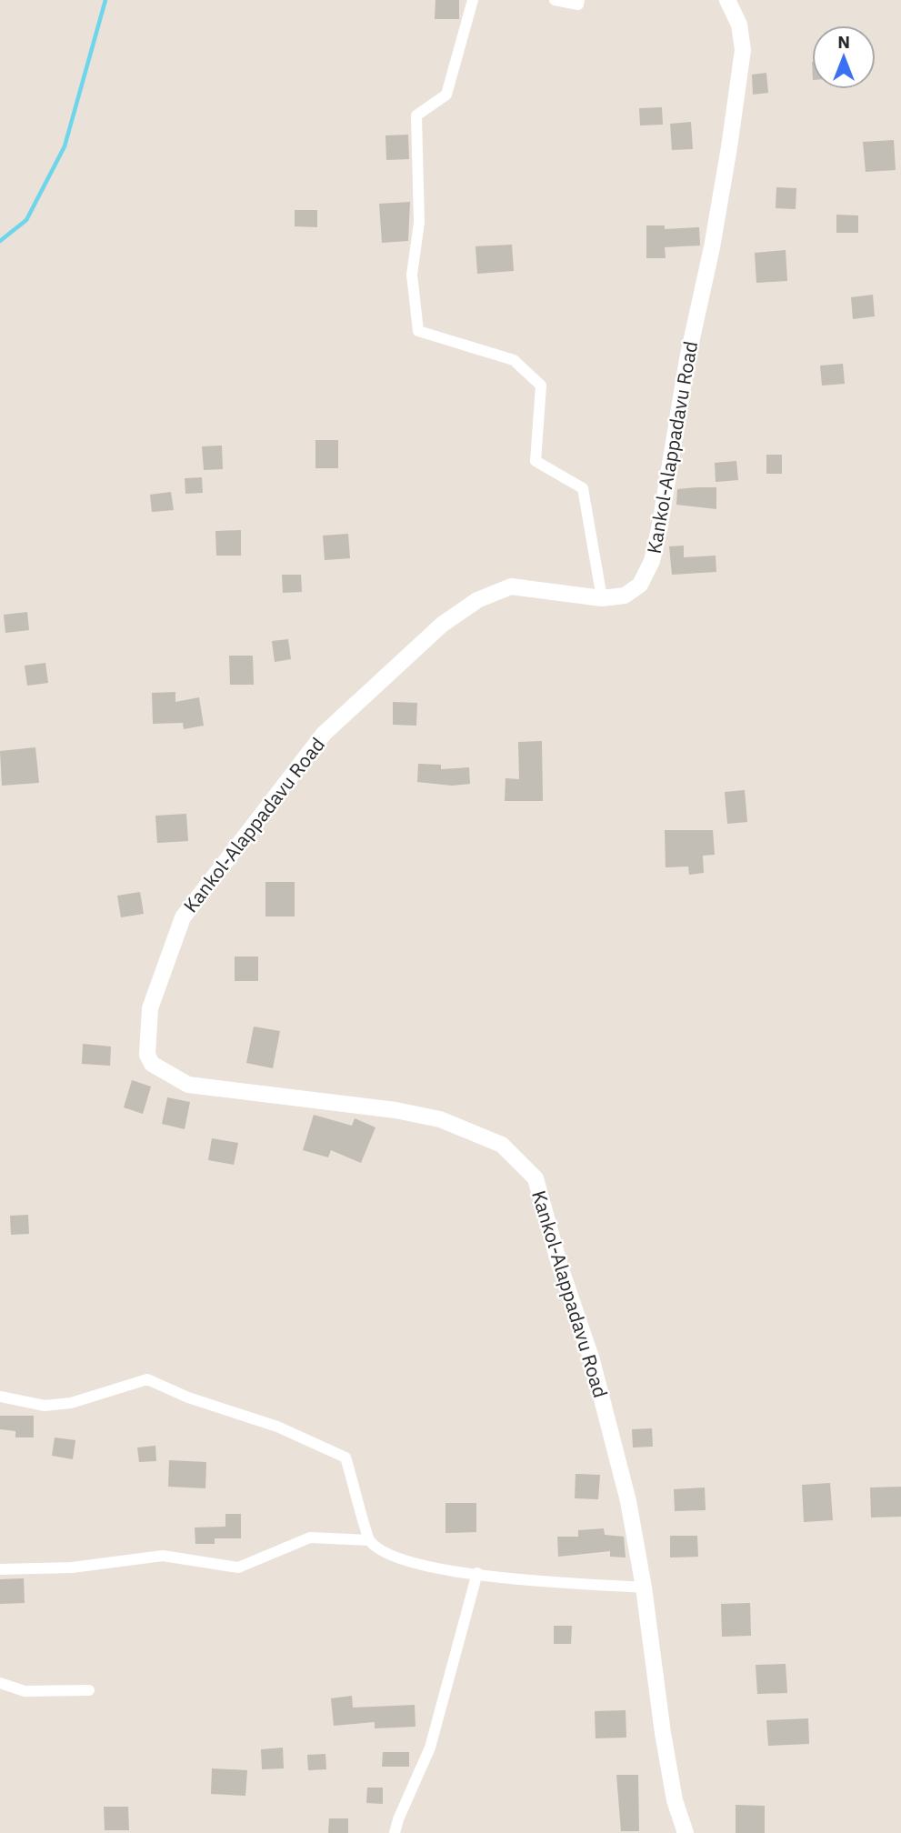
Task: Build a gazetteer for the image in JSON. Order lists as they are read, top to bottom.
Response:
{
  "streets": {
    "main road": ["Kankol-Alappadavu Road"]
  },
  "north": "top"
}
